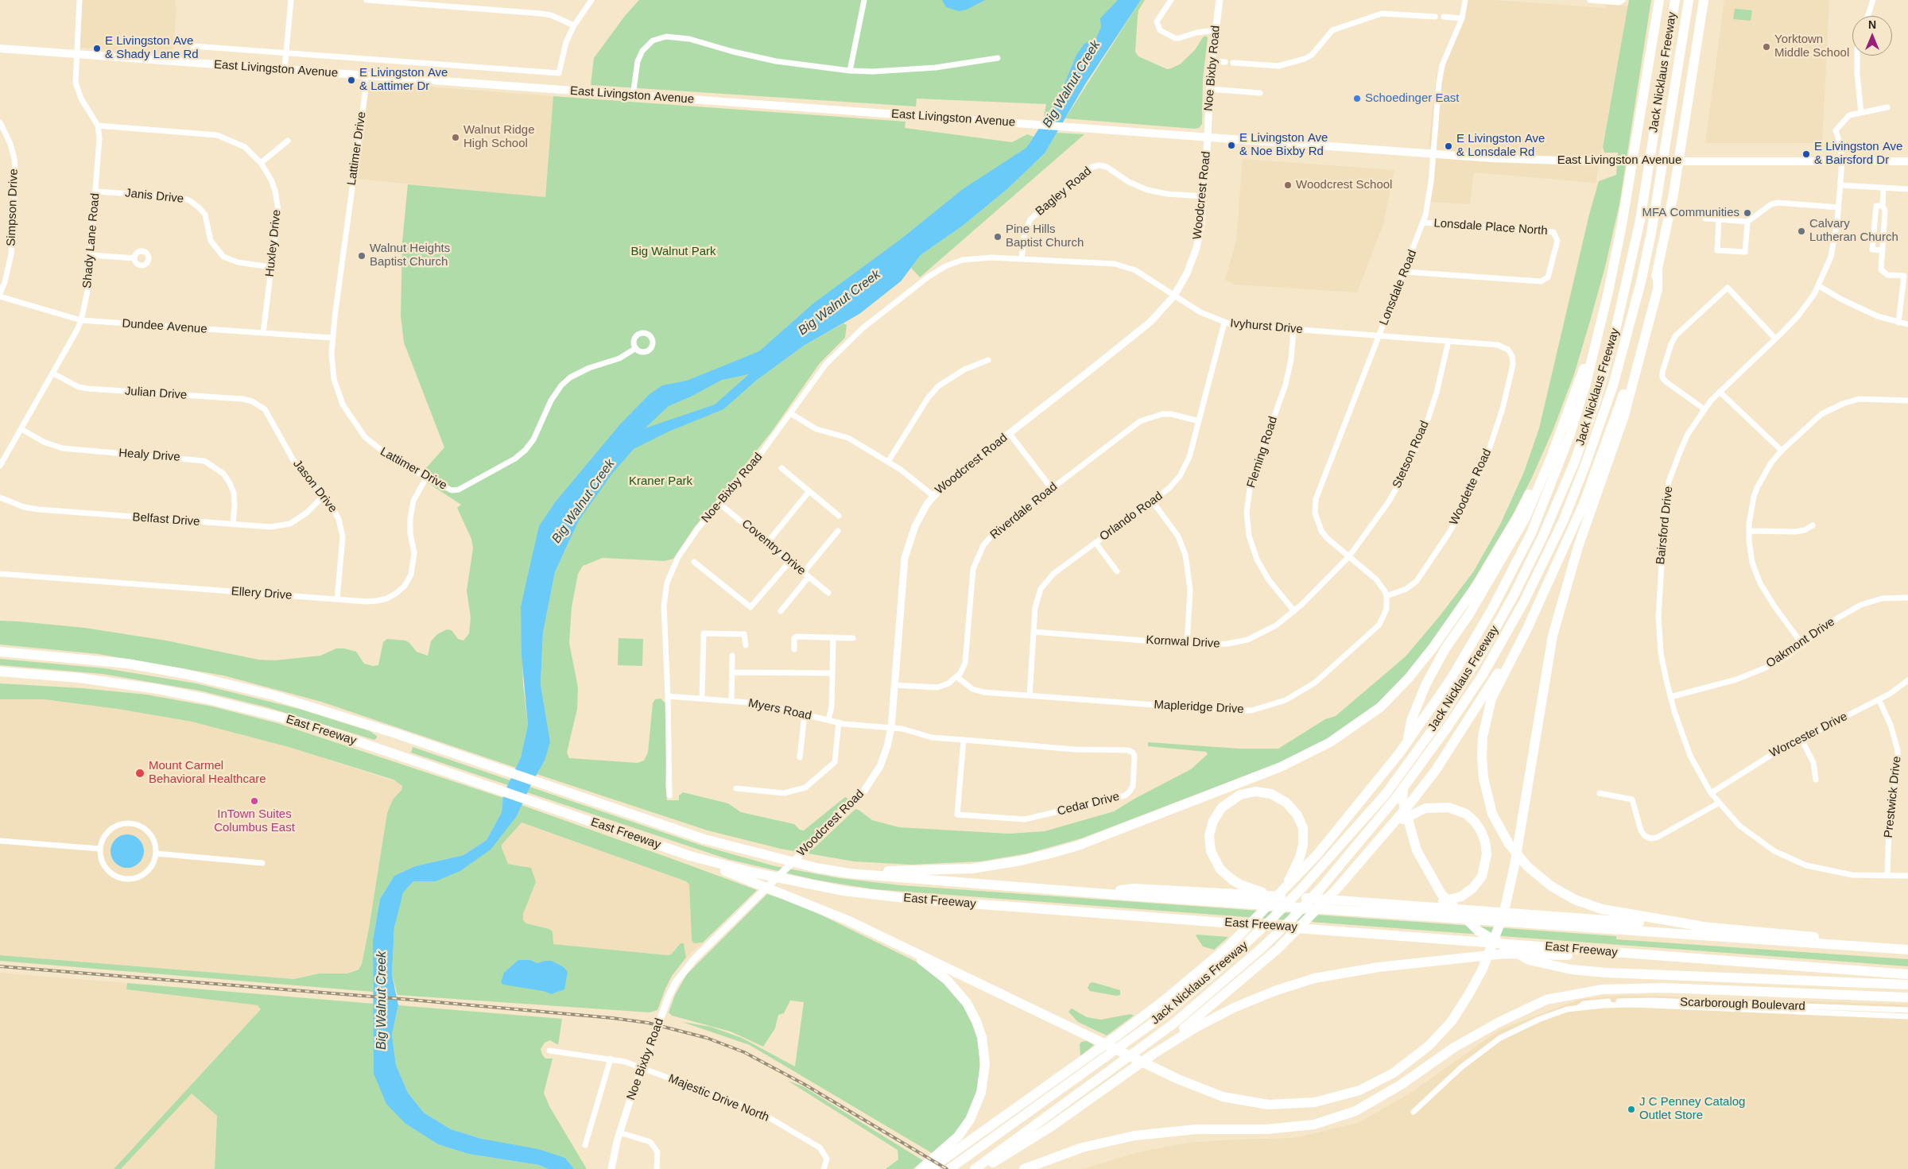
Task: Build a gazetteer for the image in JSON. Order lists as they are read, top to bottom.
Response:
{
  "streets": {
    "highway": ["Jack Nicklaus Freeway", "East Freeway"],
    "main road": ["East Livingston Avenue"],
    "street": [
      "Noe Bixby Road",
      "Lattimer Drive",
      "Bagley Road",
      "Woodcrest Road",
      "Janis Drive",
      "Simpson Drive",
      "Lonsdale Place North",
      "Shady Lane Road",
      "Huxley Drive",
      "Lonsdale Road",
      "Dundee Avenue",
      "Ivyhurst Drive",
      "Julian Drive",
      "Fleming Road",
      "Stetson Road",
      "Healy Drive",
      "Jason Drive",
      "Woodette Road",
      "Noe-Bixby Road",
      "Riverdale Road",
      "Orlando Road",
      "Belfast Drive",
      "Bairsford Drive",
      "Coventry Drive",
      "Ellery Drive",
      "Kornwal Drive",
      "Oakmont Drive",
      "Mapleridge Drive",
      "Myers Road",
      "Worcester Drive",
      "Prestwick Drive",
      "Cedar Drive",
      "Scarborough Boulevard",
      "Majestic Drive North"
    ]
  },
  "crossings": [
    ["Noe Bixby Road", "East Livingston Avenue"],
    ["Noe Bixby Road", "Woodcrest Road"],
    ["Noe Bixby Road", "Majestic Drive North"],
    ["East Livingston Avenue", "Lattimer Drive"],
    ["East Livingston Avenue", "Woodcrest Road"],
    ["East Livingston Avenue", "Shady Lane Road"],
    ["East Livingston Avenue", "Lonsdale Road"],
    ["East Livingston Avenue", "Bairsford Drive"],
    ["Lattimer Drive", "Dundee Avenue"],
    ["Lattimer Drive", "Ellery Drive"],
    ["Bagley Road", "Woodcrest Road"],
    ["Bagley Road", "Ivyhurst Drive"],
    ["Woodcrest Road", "Ivyhurst Drive"],
    ["Woodcrest Road", "Myers Road"],
    ["Woodcrest Road", "Cedar Drive"],
    ["Janis Drive", "Shady Lane Road"],
    ["Janis Drive", "Huxley Drive"],
    ["Lonsdale Place North", "Lonsdale Road"],
    ["Shady Lane Road", "Huxley Drive"],
    ["Shady Lane Road", "Dundee Avenue"],
    ["Shady Lane Road", "Julian Drive"],
    ["Shady Lane Road", "Healy Drive"],
    ["Huxley Drive", "Dundee Avenue"],
    ["Lonsdale Road", "Ivyhurst Drive"],
    ["Lonsdale Road", "Stetson Road"],
    ["Lonsdale Road", "Kornwal Drive"],
    ["Ivyhurst Drive", "Fleming Road"],
    ["Ivyhurst Drive", "Stetson Road"],
    ["Ivyhurst Drive", "Woodette Road"],
    ["Ivyhurst Drive", "Noe-Bixby Road"],
    ["Ivyhurst Drive", "Orlando Road"],
    ["Julian Drive", "Jason Drive"],
    ["Fleming Road", "Kornwal Drive"],
    ["Stetson Road", "Kornwal Drive"],
    ["Healy Drive", "Belfast Drive"],
    ["Jason Drive", "Belfast Drive"],
    ["Jason Drive", "Ellery Drive"],
    ["Woodette Road", "Mapleridge Drive"],
    ["Noe-Bixby Road", "Coventry Drive"],
    ["Noe-Bixby Road", "Myers Road"],
    ["Riverdale Road", "Orlando Road"],
    ["Riverdale Road", "Mapleridge Drive"],
    ["Orlando Road", "Kornwal Drive"],
    ["Orlando Road", "Mapleridge Drive"],
    ["Bairsford Drive", "Oakmont Drive"],
    ["Bairsford Drive", "Worcester Drive"],
    ["Bairsford Drive", "Prestwick Drive"],
    ["Myers Road", "Cedar Drive"],
    ["Worcester Drive", "Prestwick Drive"]
  ],
  "water": ["Big Walnut Creek"],
  "parks": ["Big Walnut Park", "Kraner Park"],
  "places": [
    "Yorktown Middle School",
    "E Livingston Ave & Shady Lane Rd",
    "E Livingston Ave & Lattimer Dr",
    "Schoedinger East",
    "Walnut Ridge High School",
    "E Livingston Ave & Noe Bixby Rd",
    "E Livingston Ave & Lonsdale Rd",
    "E Livingston Ave & Bairsford Dr",
    "Woodcrest School",
    "MFA Communities",
    "Calvary Lutheran Church",
    "Pine Hills Baptist Church",
    "Walnut Heights Baptist Church",
    "Mount Carmel Behavioral Healthcare",
    "InTown Suites Columbus East",
    "J C Penney Catalog Outlet Store"
  ],
  "north": "top"
}
